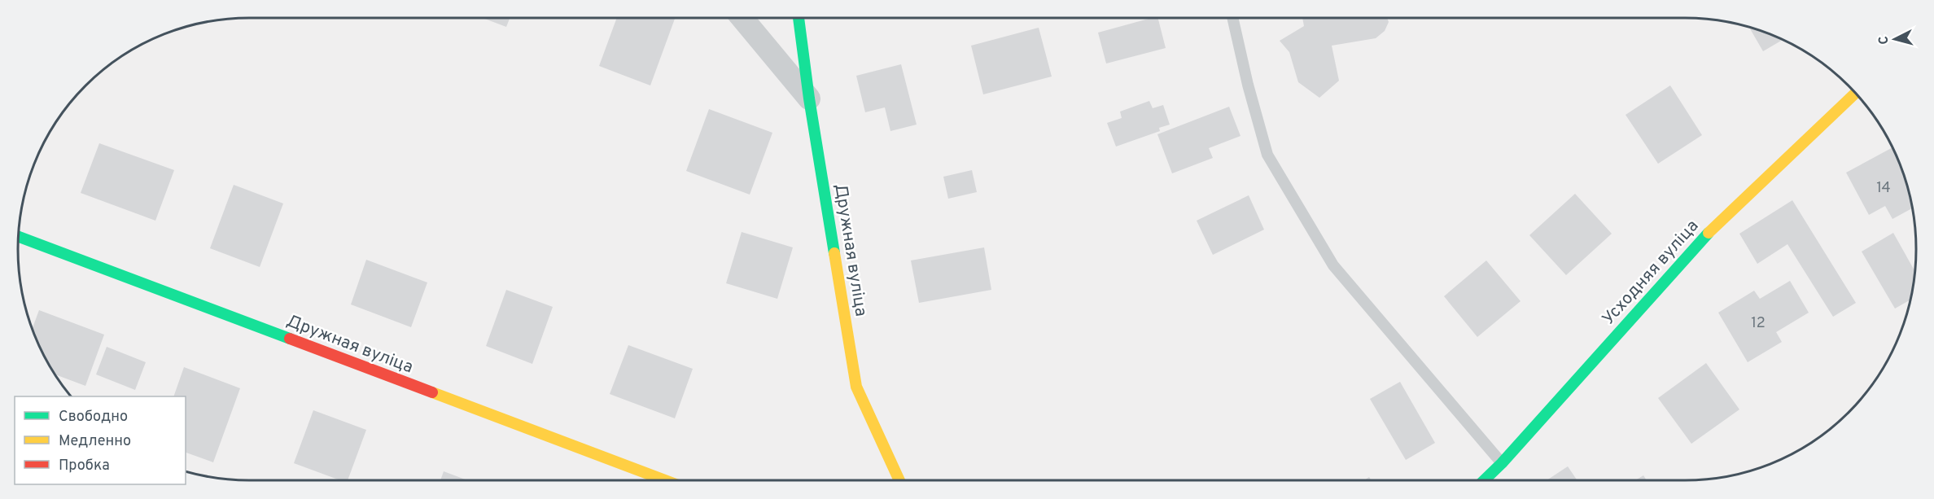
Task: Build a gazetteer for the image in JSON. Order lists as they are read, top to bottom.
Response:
{
  "streets": {
    "street": ["Дружная вуліца", "Усходняя вуліца"]
  },
  "house_numbers": ["14", "12"],
  "legend": ["Свободно", "Медленно", "Пробка"],
  "north": "left"
}
